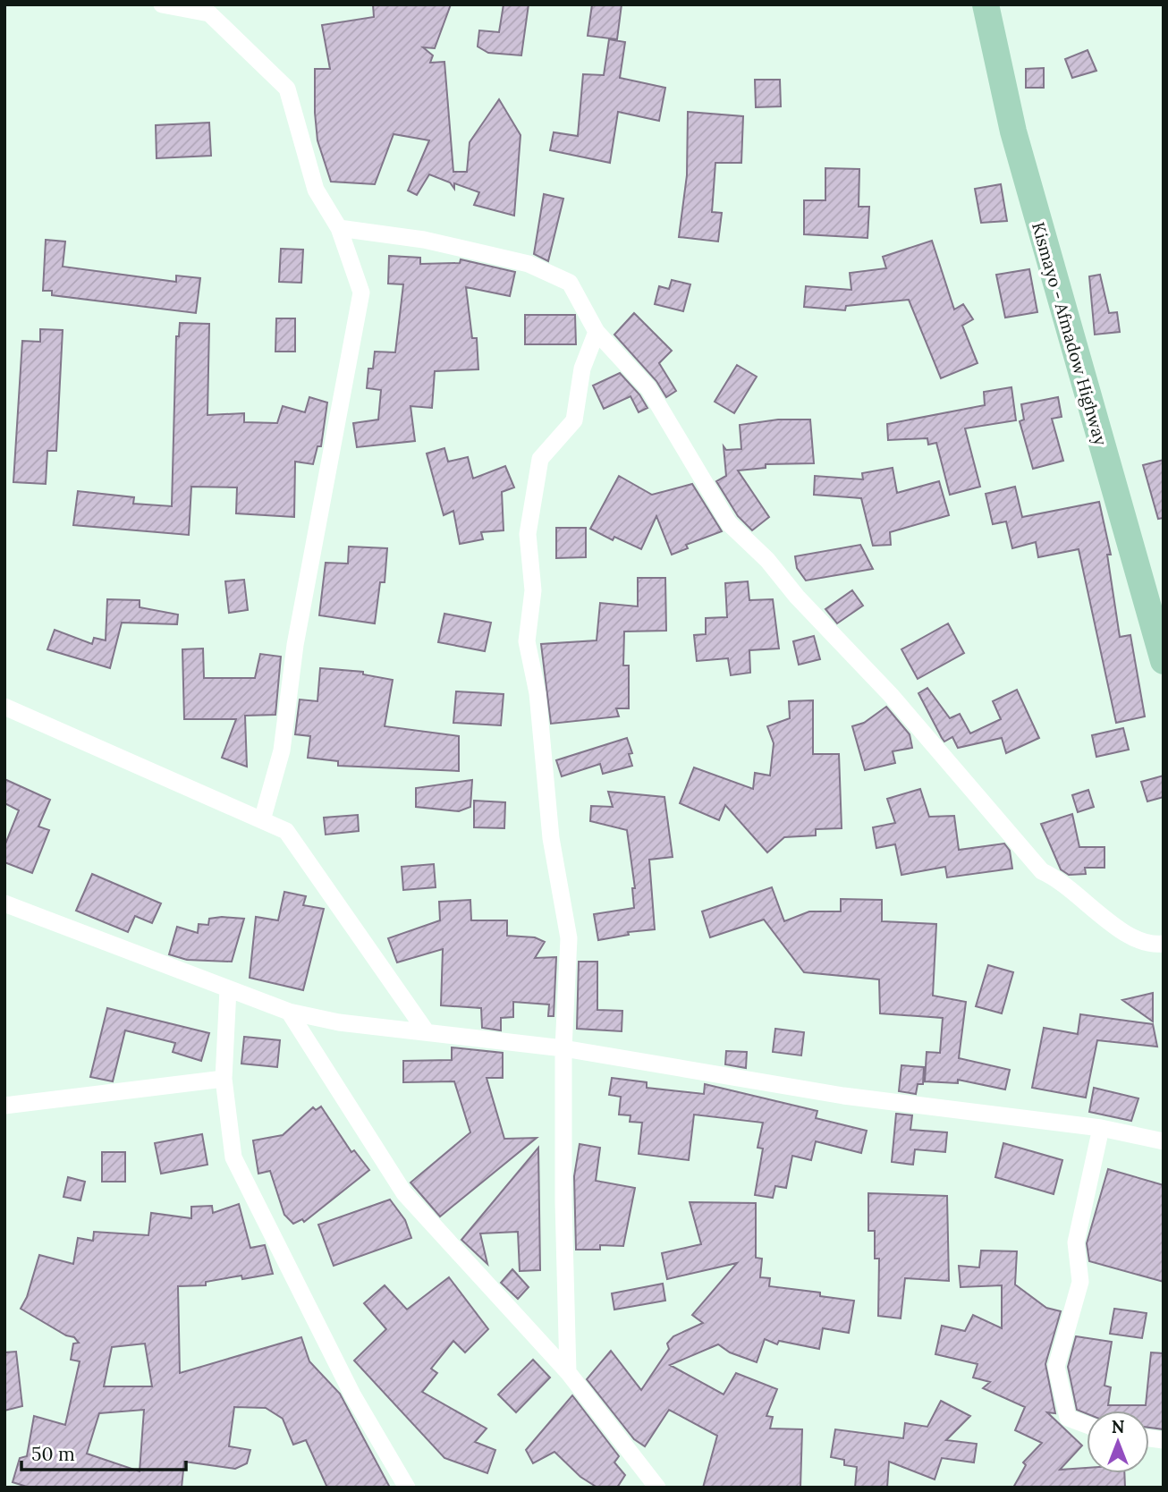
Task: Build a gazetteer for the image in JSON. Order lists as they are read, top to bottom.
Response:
{
  "streets": {
    "main road": ["Kismayo - Afmadow Highway"]
  },
  "scale_bar": "50 m",
  "north": "top"
}
